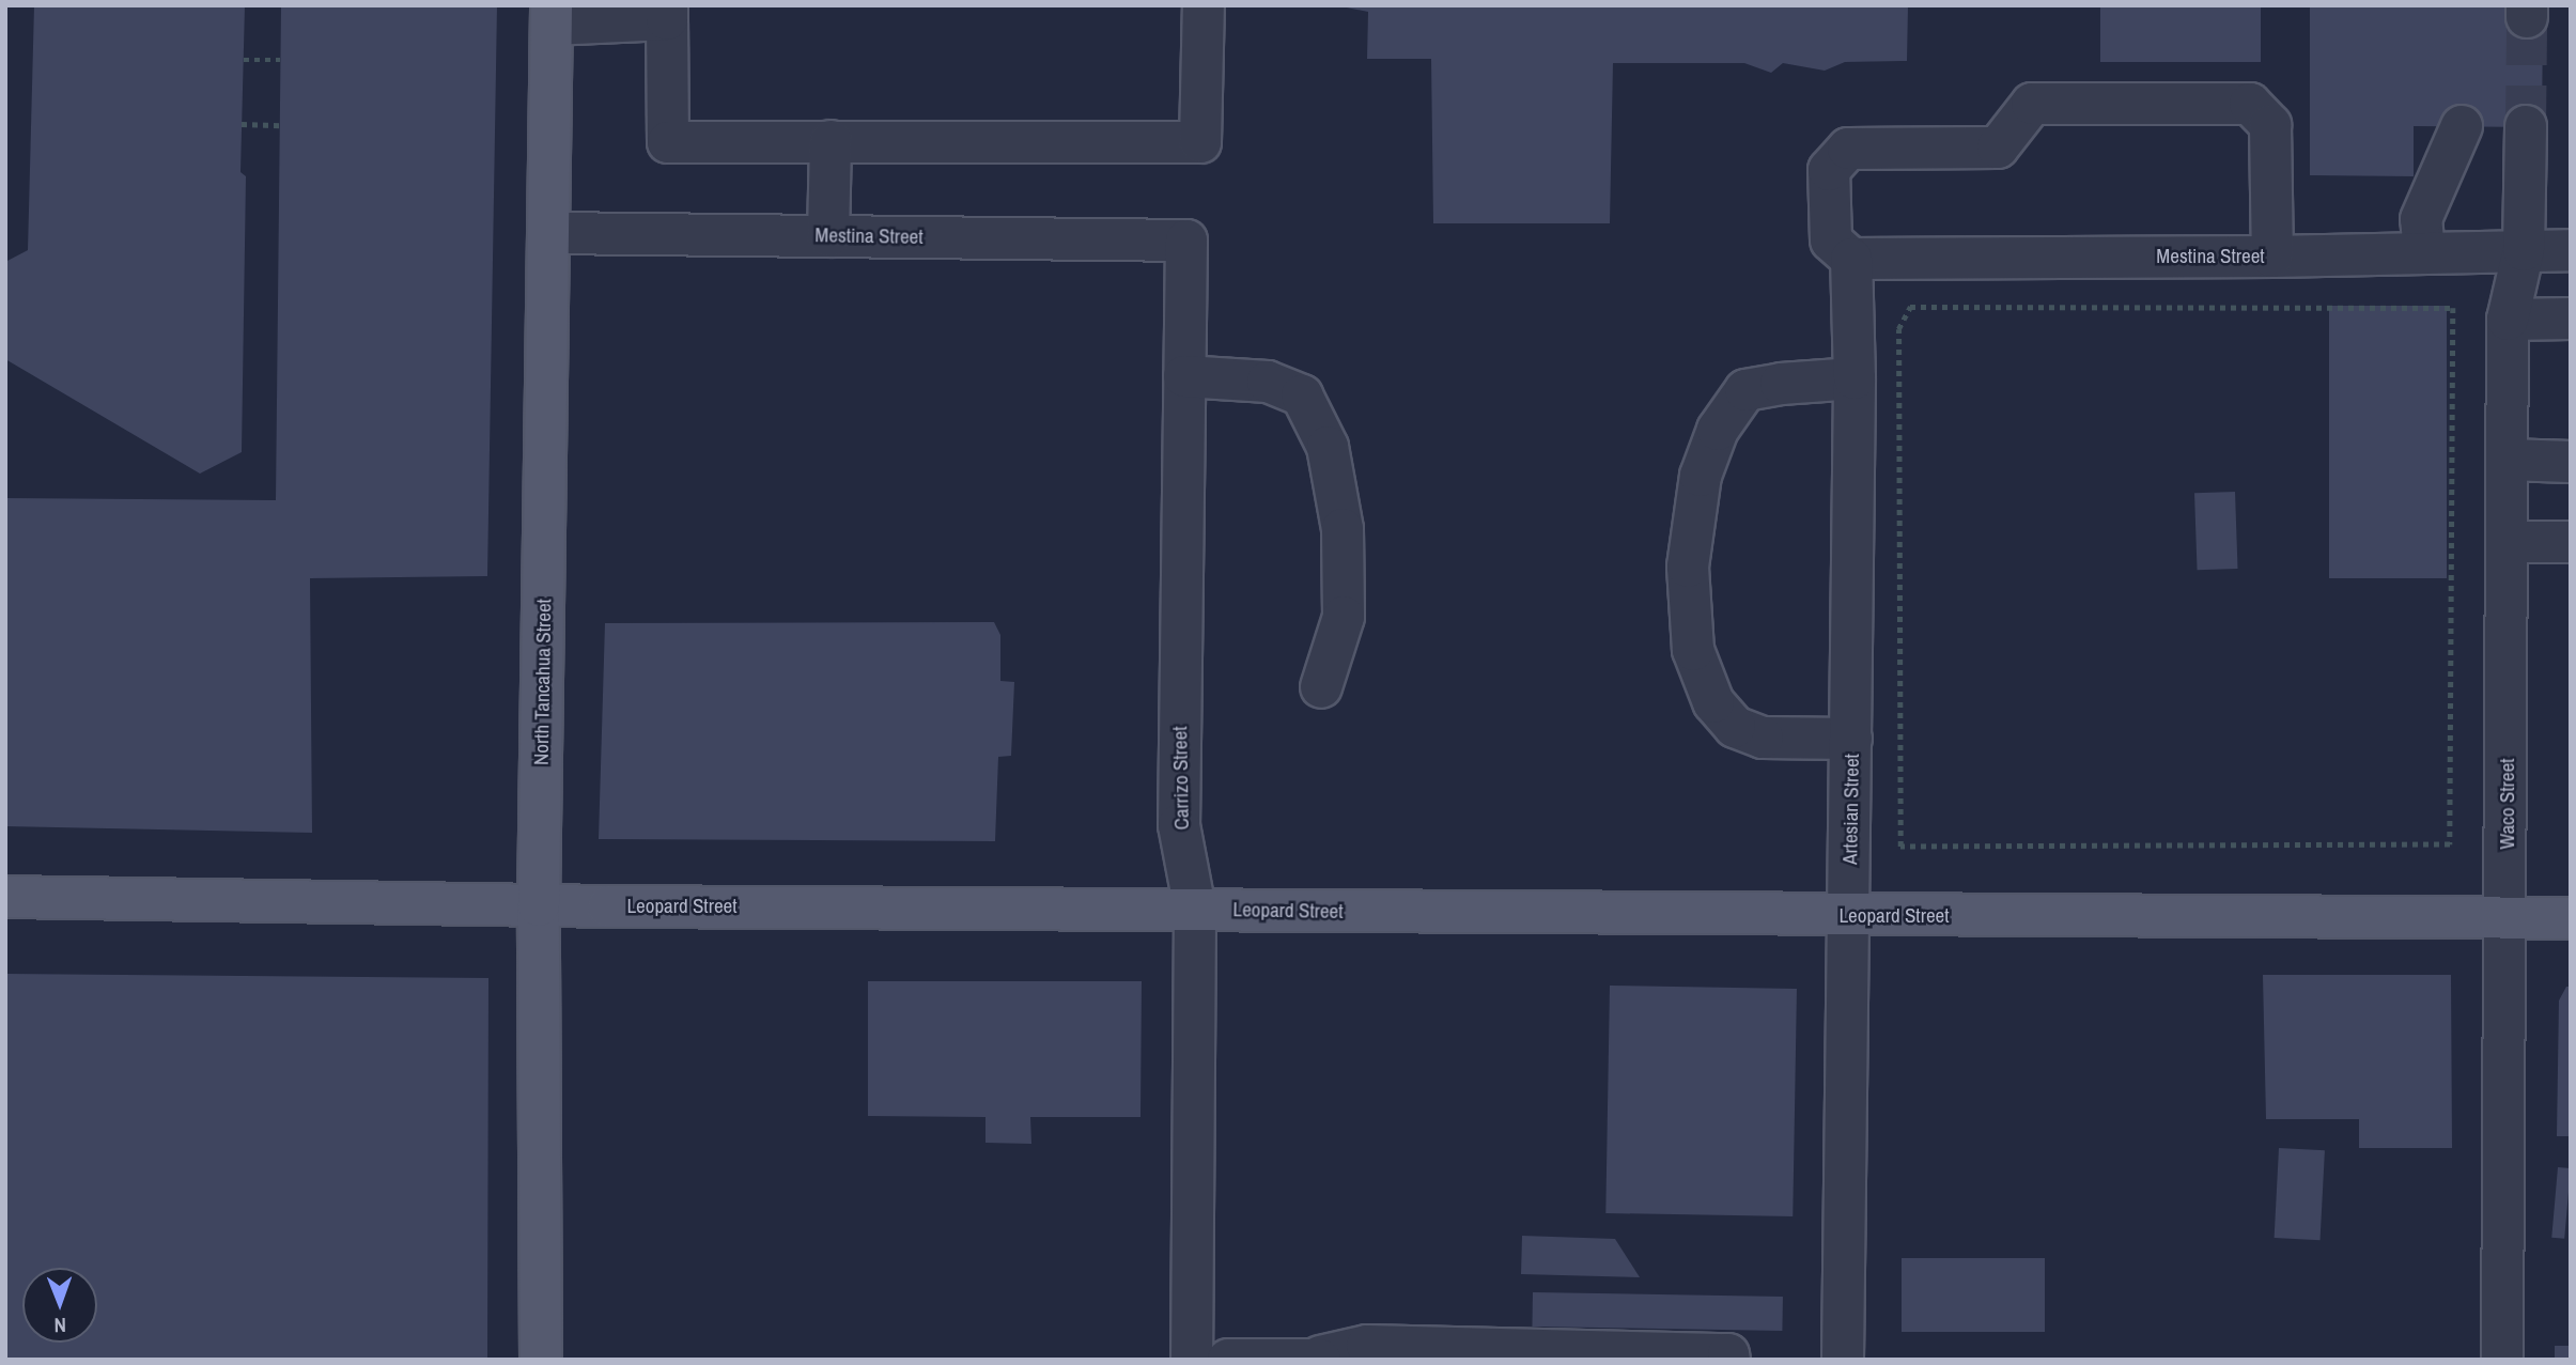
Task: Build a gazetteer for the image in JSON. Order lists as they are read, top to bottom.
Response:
{
  "streets": {
    "main road": ["North Tancahua Street", "Leopard Street"],
    "street": [
      "Mestina Street",
      "Carrizo Street",
      "Waco Street",
      "Artesian Street"
    ]
  },
  "crossings": [
    ["Mestina Street", "North Tancahua Street"],
    ["Mestina Street", "Carrizo Street"],
    ["Mestina Street", "Waco Street"],
    ["Mestina Street", "Artesian Street"],
    ["North Tancahua Street", "Leopard Street"],
    ["Carrizo Street", "Leopard Street"],
    ["Waco Street", "Leopard Street"],
    ["Artesian Street", "Leopard Street"]
  ],
  "north": "bottom"
}
